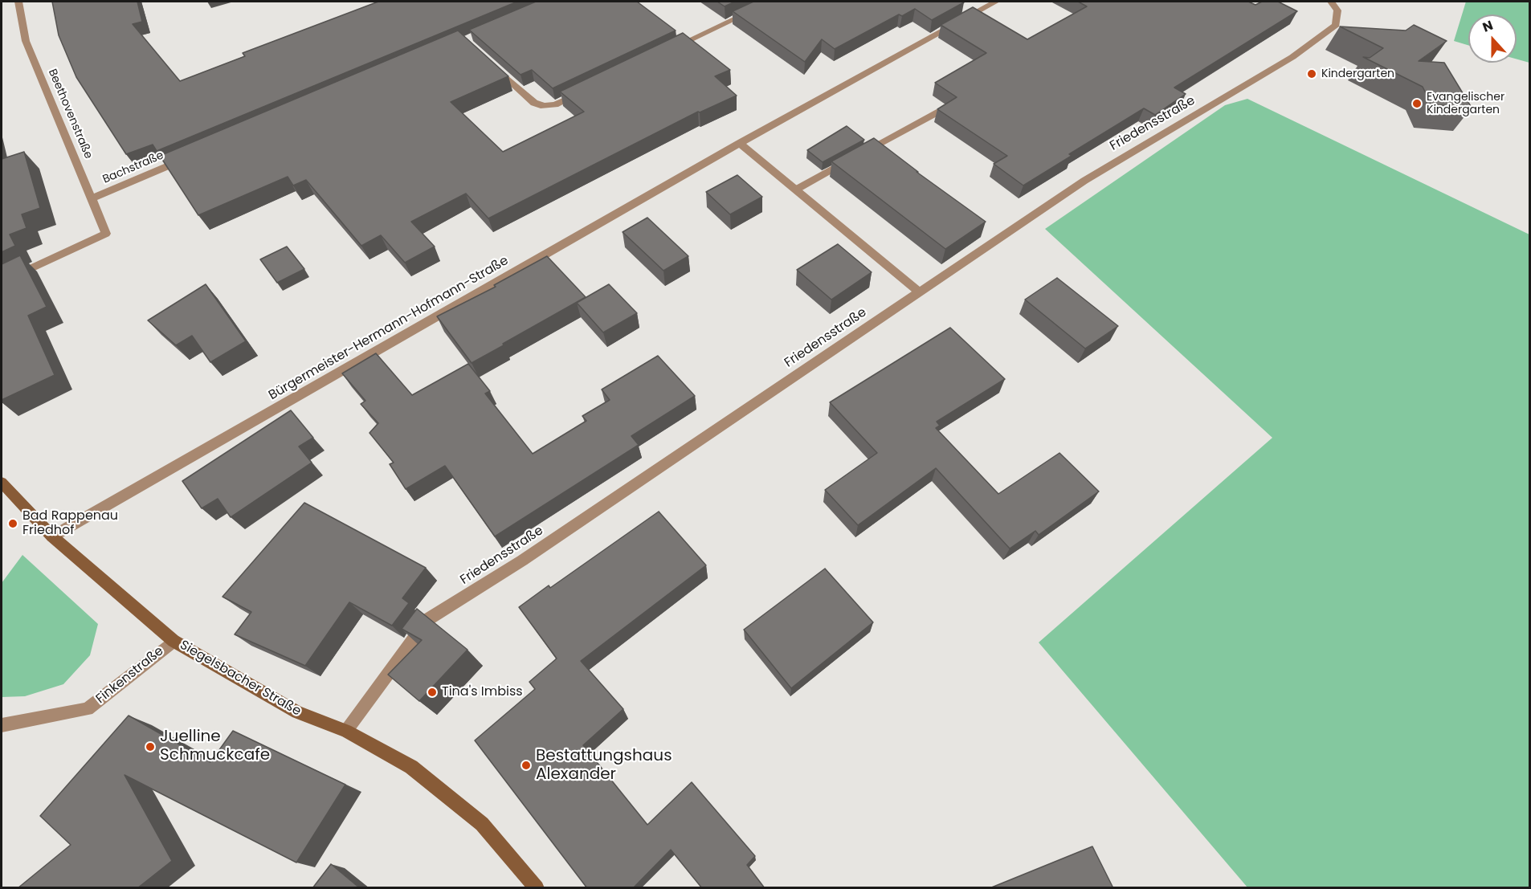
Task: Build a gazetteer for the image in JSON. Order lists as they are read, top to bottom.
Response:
{
  "streets": {
    "street": [
      "Beethovenstraße",
      "Friedensstraße",
      "Bachstraße",
      "Bürgermeister-Hermann-Hofmann-Straße",
      "Finkenstraße",
      "Siegelsbacher Straße"
    ]
  },
  "crossings": [
    ["Beethovenstraße", "Bachstraße"],
    ["Friedensstraße", "Siegelsbacher Straße"],
    ["Bürgermeister-Hermann-Hofmann-Straße", "Siegelsbacher Straße"],
    ["Finkenstraße", "Siegelsbacher Straße"]
  ],
  "places": [
    "Kindergarten",
    "Evangelischer Kindergarten",
    "Bad Rappenau Friedhof",
    "Tina's Imbiss",
    "Juelline Schmuckcafe",
    "Bestattungshaus Alexander"
  ],
  "north": "top"
}
